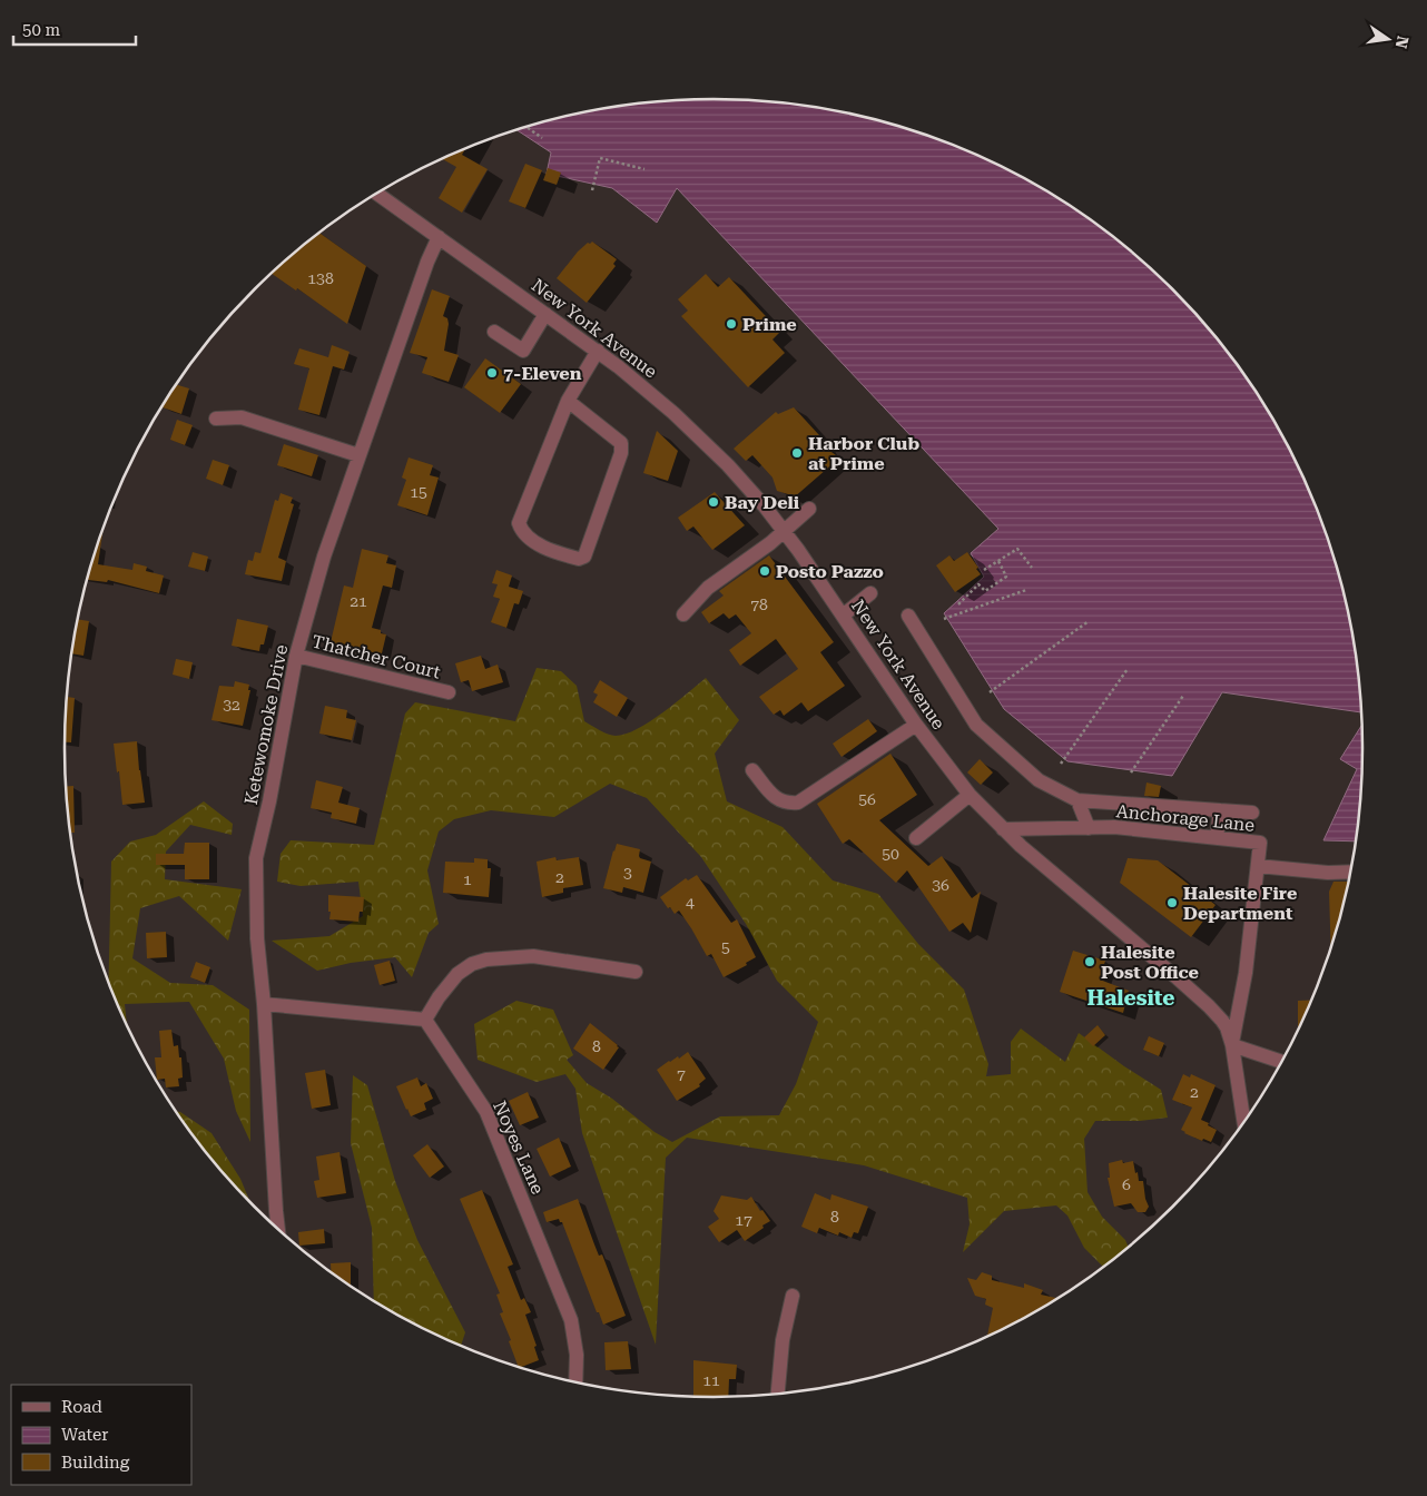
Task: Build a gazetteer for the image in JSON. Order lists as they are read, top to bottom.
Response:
{
  "streets": {
    "street": [
      "New York Avenue",
      "Thatcher Court",
      "Ketewomoke Drive",
      "Anchorage Lane",
      "Noyes Lane"
    ]
  },
  "crossings": [
    ["New York Avenue", "Ketewomoke Drive"],
    ["New York Avenue", "Anchorage Lane"],
    ["Thatcher Court", "Ketewomoke Drive"]
  ],
  "districts": ["Halesite"],
  "places": [
    "Prime",
    "7-Eleven",
    "Harbor Club at Prime",
    "Bay Deli",
    "Posto Pazzo",
    "Halesite Fire Department",
    "Halesite Post Office"
  ],
  "house_numbers": [
    "138",
    "15",
    "21",
    "78",
    "32",
    "56",
    "50",
    "3",
    "2",
    "1",
    "36",
    "4",
    "5",
    "8",
    "7",
    "2",
    "6",
    "8",
    "17",
    "11"
  ],
  "legend": ["Road", "Water", "Building"],
  "scale_bar": "50 m",
  "north": "right"
}
